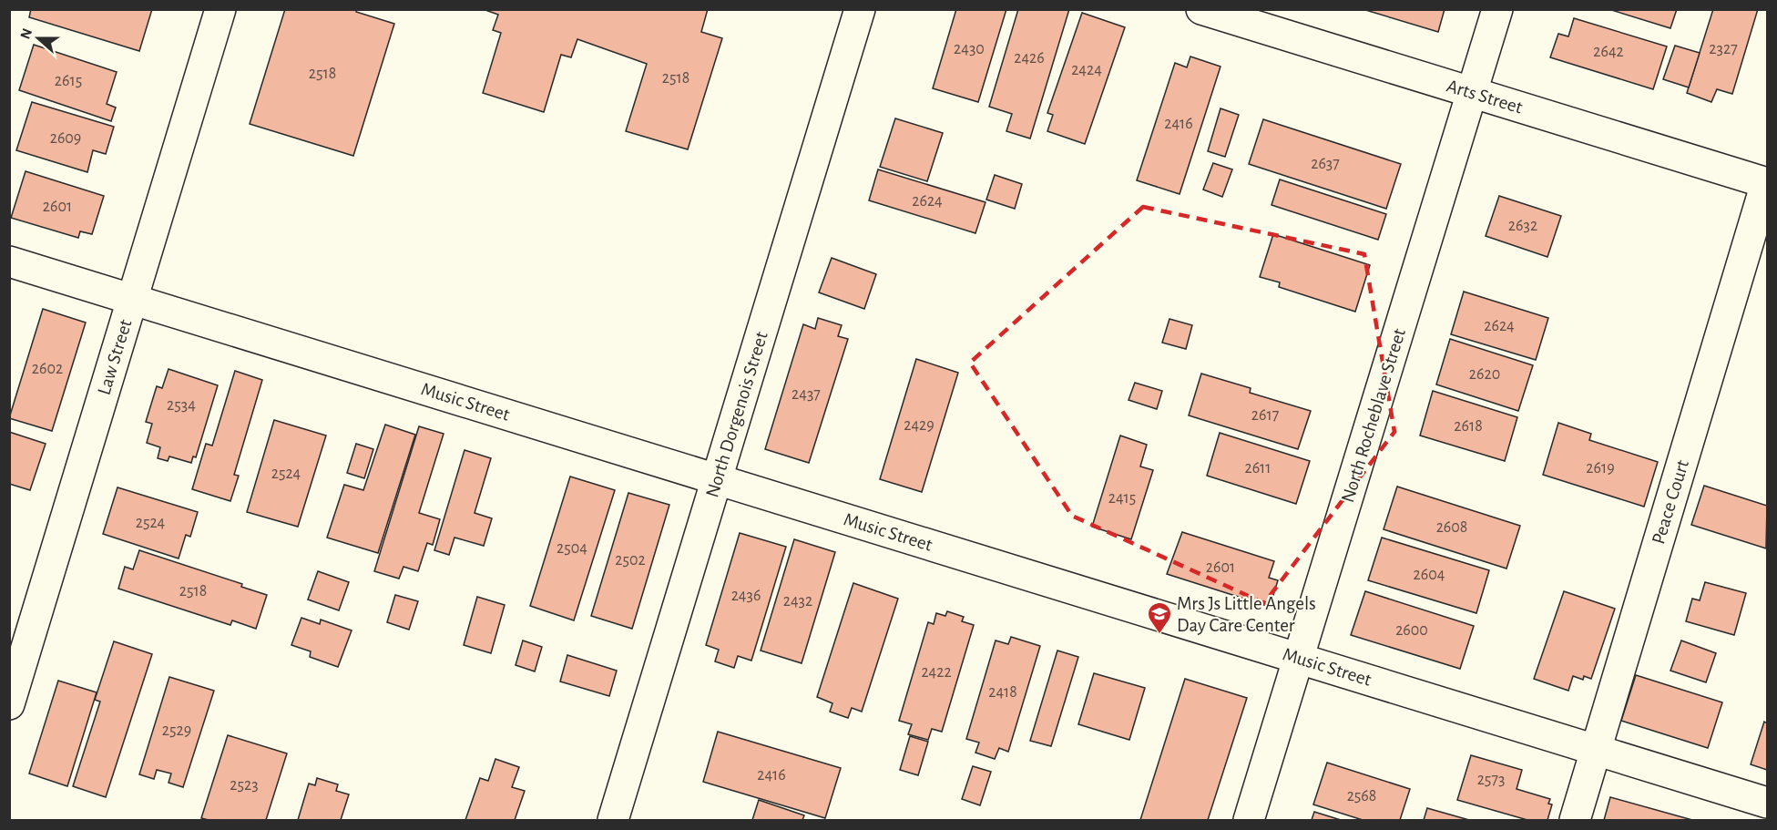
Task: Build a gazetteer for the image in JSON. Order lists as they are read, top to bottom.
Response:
{
  "streets": {
    "street": [
      "Arts Street",
      "Law Street",
      "Music Street",
      "North Dorgenois Street",
      "North Rocheblave Street",
      "Peace Court"
    ]
  },
  "crossings": [
    ["Arts Street", "North Rocheblave Street"],
    ["Arts Street", "Peace Court"],
    ["Law Street", "Music Street"],
    ["Music Street", "North Dorgenois Street"],
    ["Music Street", "North Rocheblave Street"],
    ["Music Street", "Peace Court"]
  ],
  "places": {
    "school or university": ["Mrs Js Little Angels Day Care Center"]
  },
  "house_numbers": [
    "2430",
    "2327",
    "2642",
    "2426",
    "2424",
    "2518",
    "2518",
    "2615",
    "2416",
    "2609",
    "2637",
    "2624",
    "2601",
    "2632",
    "2624",
    "2602",
    "2620",
    "2437",
    "2534",
    "2617",
    "2429",
    "2618",
    "2611",
    "2619",
    "2524",
    "2415",
    "2524",
    "2608",
    "2504",
    "2502",
    "2601",
    "2604",
    "2518",
    "2436",
    "2432",
    "2600",
    "2422",
    "2418",
    "2529",
    "2416",
    "2573",
    "2523",
    "2568"
  ],
  "north": "left"
}
